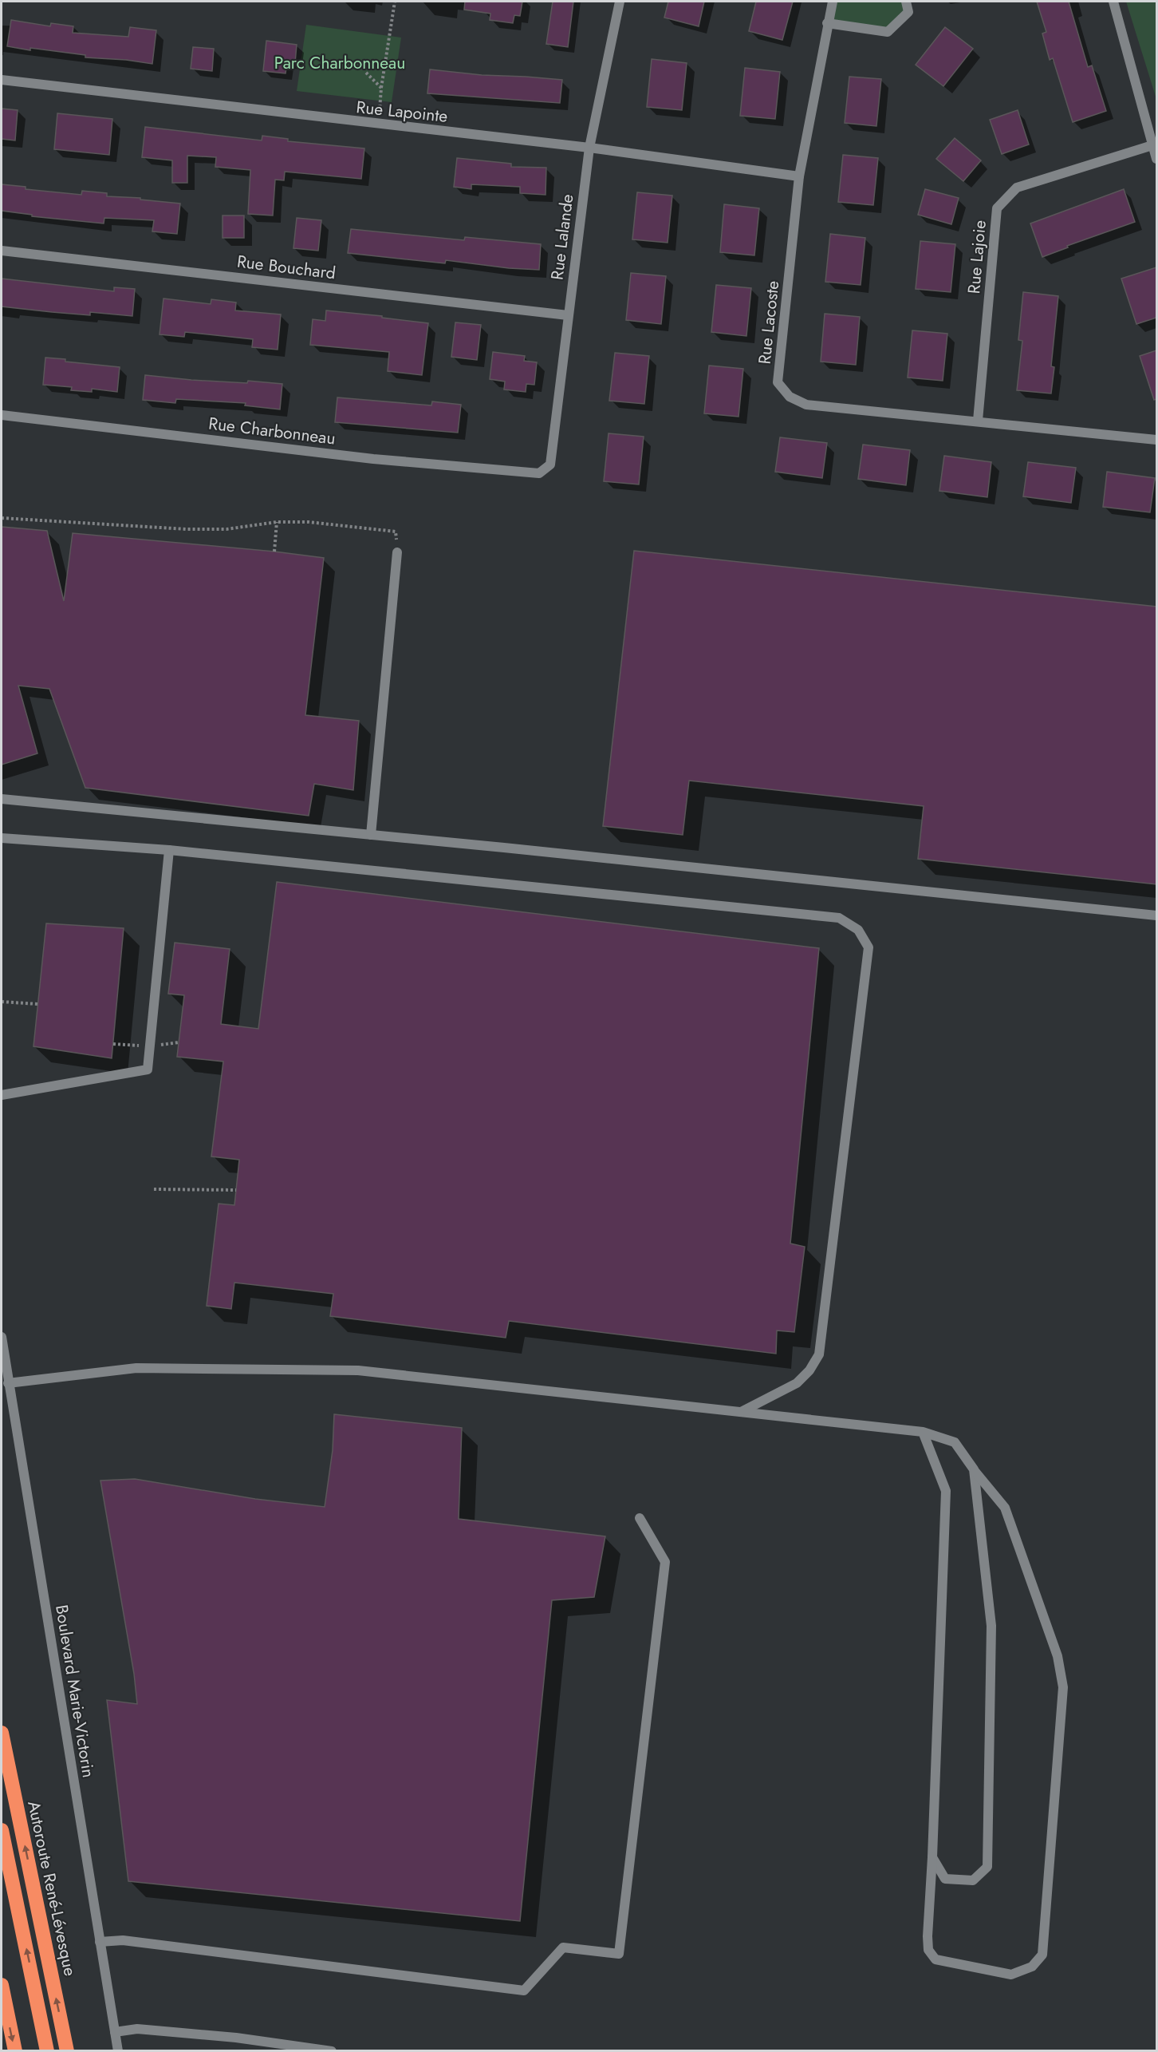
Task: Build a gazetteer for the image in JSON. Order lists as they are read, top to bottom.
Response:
{
  "streets": {
    "highway": ["Autoroute René-Lévesque"],
    "street": [
      "Rue Lapointe",
      "Rue Lalande",
      "Rue Lajoie",
      "Rue Bouchard",
      "Rue Lacoste",
      "Rue Charbonneau",
      "Boulevard Marie-Victorin"
    ]
  },
  "crossings": [
    ["Rue Lapointe", "Rue Lalande"],
    ["Rue Lapointe", "Rue Lacoste"],
    ["Rue Lalande", "Rue Bouchard"],
    ["Rue Lalande", "Rue Charbonneau"],
    ["Rue Lajoie", "Rue Lacoste"]
  ],
  "parks": ["Parc Charbonneau"]
}
